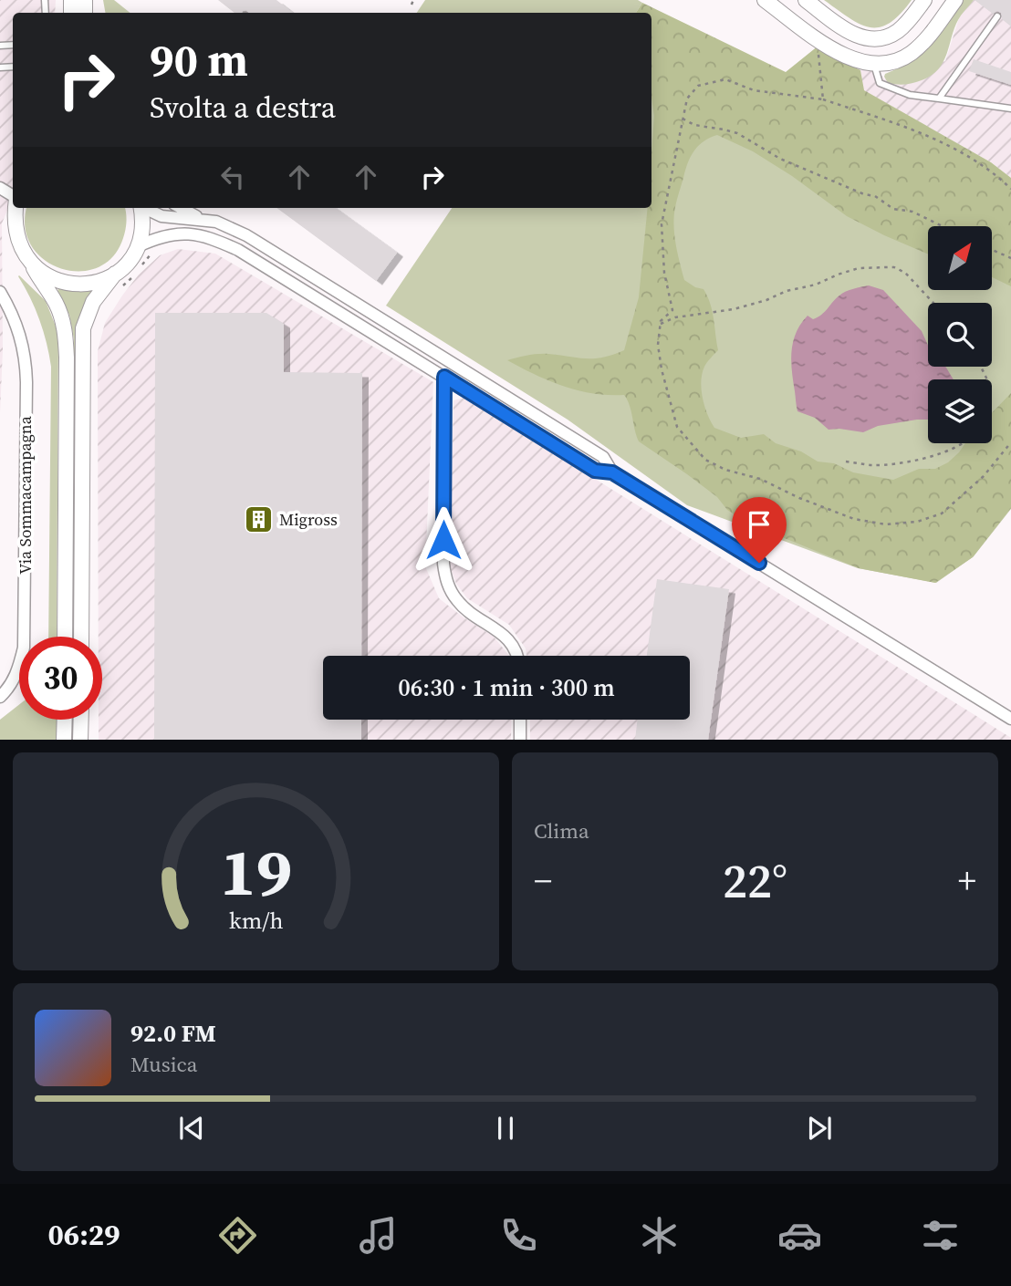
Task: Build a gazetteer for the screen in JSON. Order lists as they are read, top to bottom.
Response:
{
  "streets": {
    "street": ["Via Sommacampagna"]
  },
  "places": {
    "building": ["Migross"]
  },
  "north": "top right",
  "page": {
    "turn": ["90 m", "Svolta a destra"],
    "limit": "30",
    "trip": "06:30 · 1 min · 300 m",
    "tile": "Clima",
    "heat": ["−", "22°", "+"],
    "song": ["92.0 FM", "Musica"],
    "tabs": "06:29",
    "gauge": ["19", "km/h"]
  }
}
